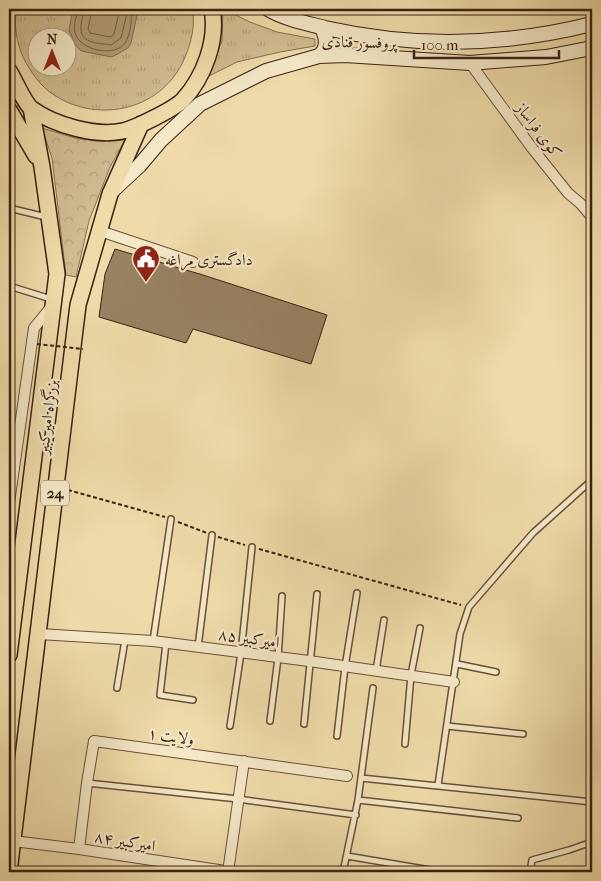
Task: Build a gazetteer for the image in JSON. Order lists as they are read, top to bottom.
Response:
{
  "streets": {
    "main road": ["پروفسور قنادی", "بزرگراه امیرکبیر", "24"],
    "street": [
      "کوی فراساز",
      "امیرکبیر ۸۵",
      "ولایت ۱",
      "امیرکبیر ۸۴"
    ]
  },
  "crossings": [
    ["پروفسور قنادی", "کوی فراساز"],
    ["پروفسور قنادی", "بزرگراه امیرکبیر"],
    ["بزرگراه امیرکبیر", "24"],
    ["بزرگراه امیرکبیر", "امیرکبیر ۸۵"],
    ["بزرگراه امیرکبیر", "امیرکبیر ۸۴"]
  ],
  "places": {
    "public building": ["دادگستری مراغه"]
  },
  "scale_bar": "100 m",
  "north": "top"
}
